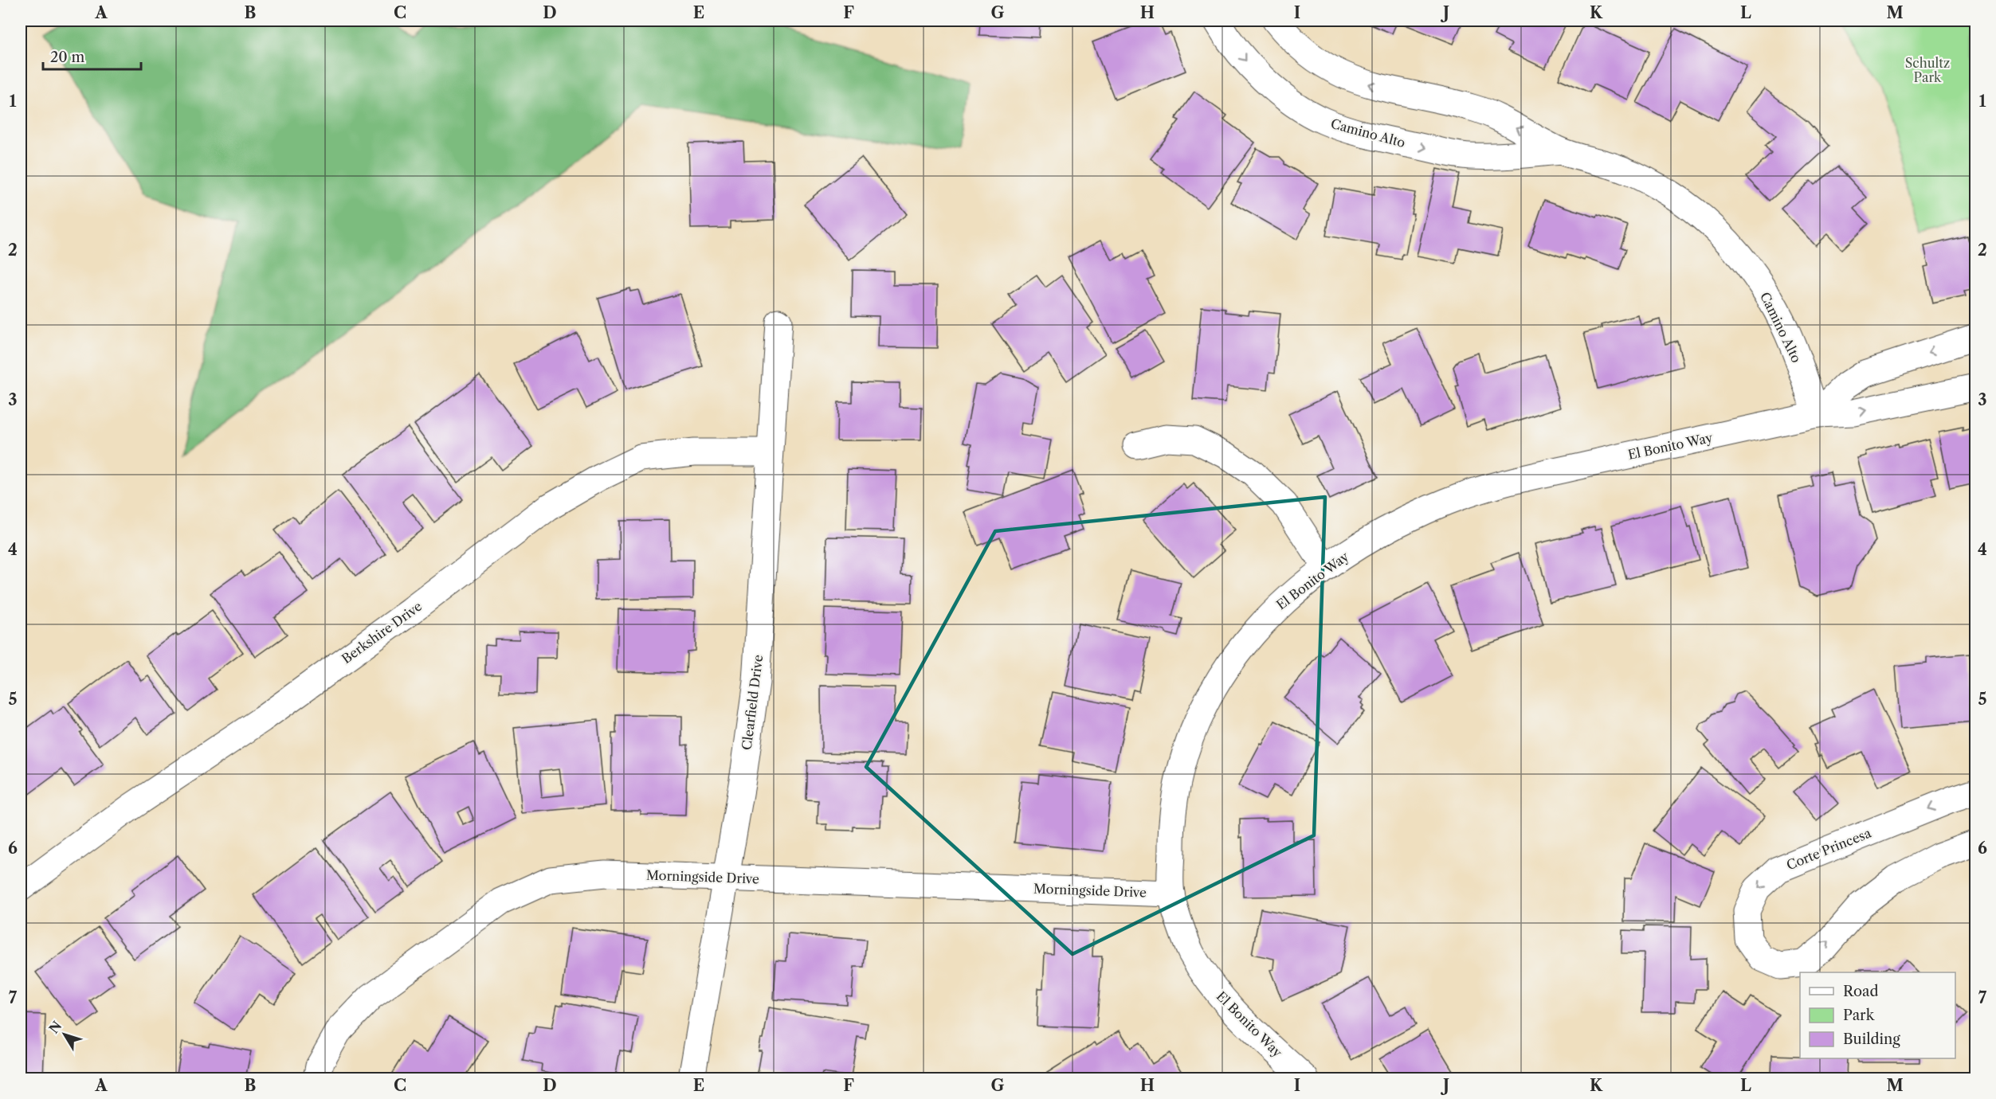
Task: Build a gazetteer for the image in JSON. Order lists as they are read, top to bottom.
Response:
{
  "streets": {
    "street": [
      "Camino Alto",
      "El Bonito Way",
      "Berkshire Drive",
      "Clearfield Drive",
      "Corte Princesa",
      "Morningside Drive"
    ]
  },
  "crossings": [
    ["Camino Alto", "El Bonito Way"],
    ["El Bonito Way", "Morningside Drive"],
    ["Berkshire Drive", "Clearfield Drive"],
    ["Clearfield Drive", "Morningside Drive"]
  ],
  "parks": ["Schultz Park"],
  "legend": ["Road", "Park", "Building"],
  "scale_bar": "20 m",
  "north": "top left",
  "grid": {
    "columns": [
      "A",
      "B",
      "C",
      "D",
      "E",
      "F",
      "G",
      "H",
      "I",
      "J",
      "K",
      "L",
      "M"
    ],
    "rows": [
      "1",
      "2",
      "3",
      "4",
      "5",
      "6",
      "7"
    ]
  }
}
